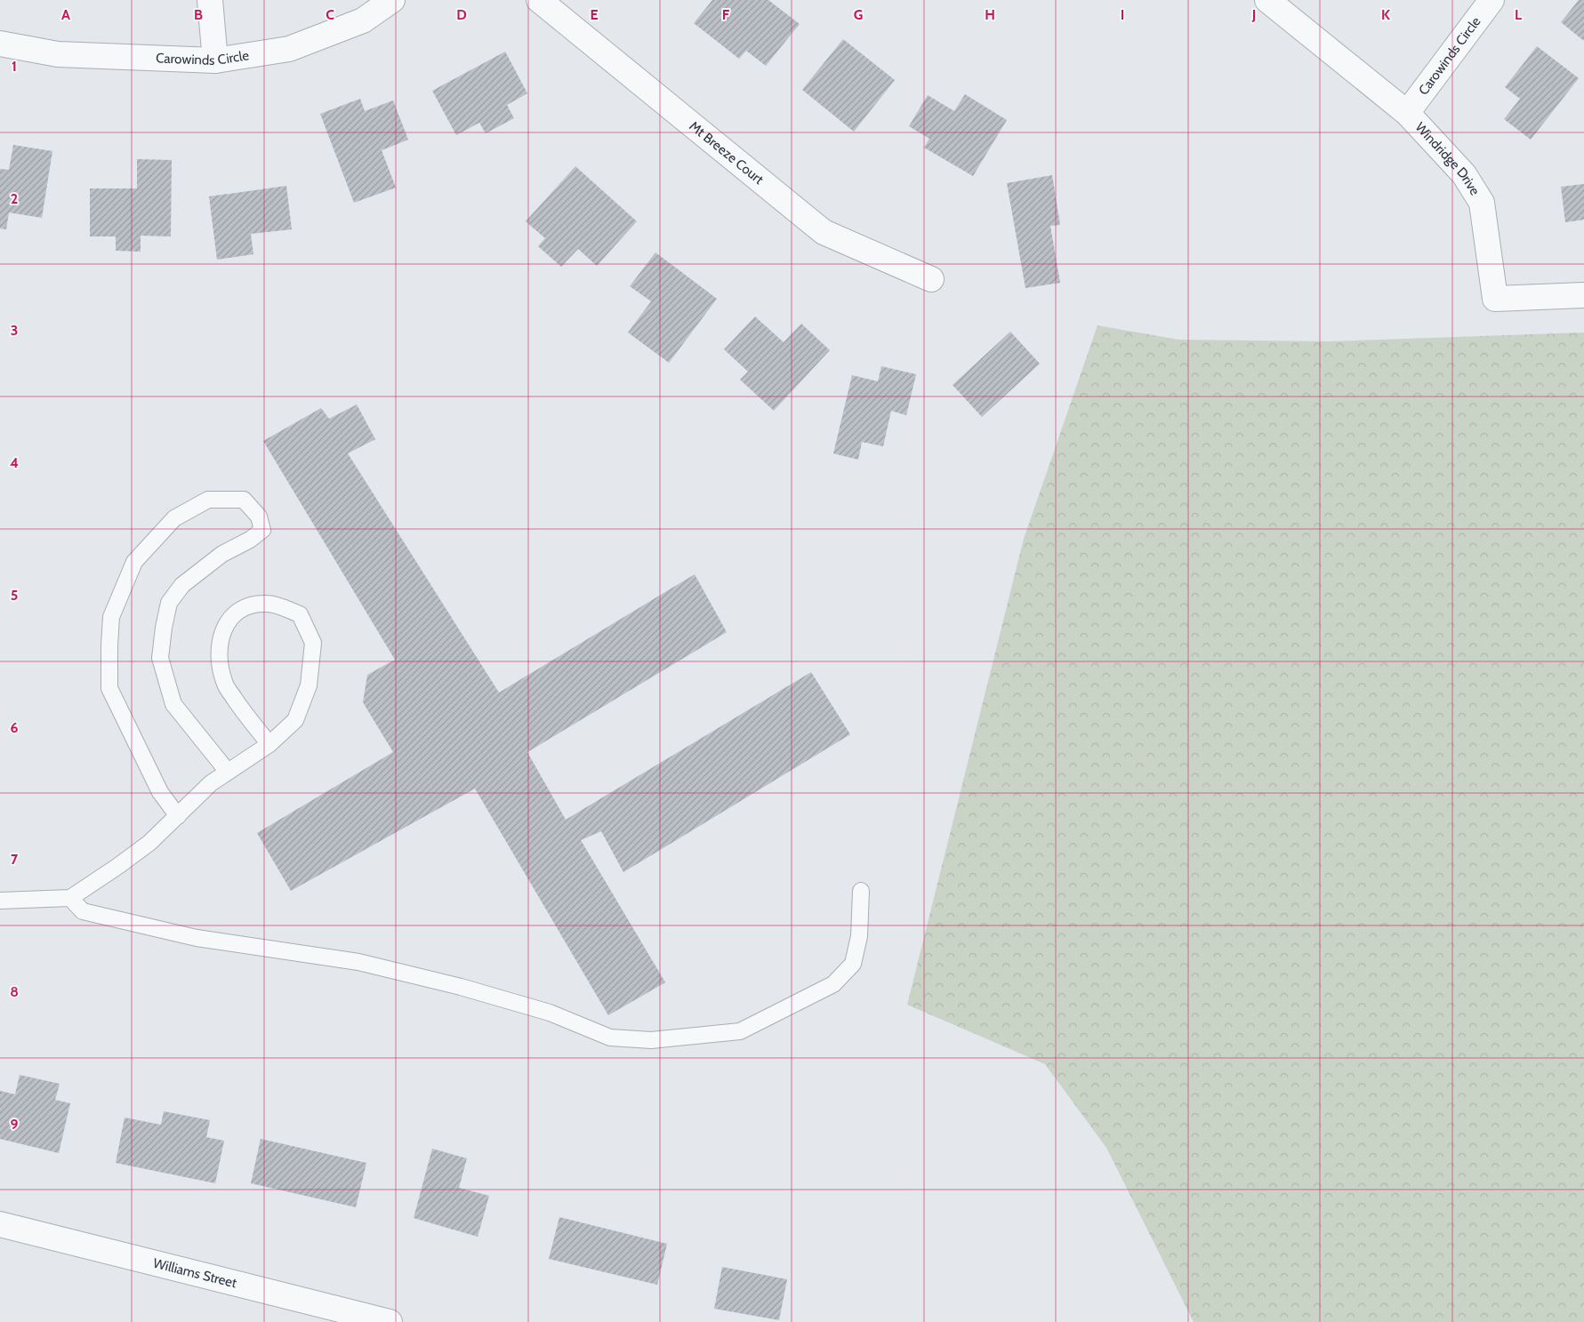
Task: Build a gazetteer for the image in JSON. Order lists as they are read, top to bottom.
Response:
{
  "streets": {
    "street": [
      "Carowinds Circle",
      "Mt Breeze Court",
      "Windridge Drive",
      "Williams Street"
    ]
  },
  "crossings": [
    ["Carowinds Circle", "Windridge Drive"]
  ],
  "grid": {
    "columns": [
      "A",
      "B",
      "C",
      "D",
      "E",
      "F",
      "G",
      "H",
      "I",
      "J",
      "K",
      "L"
    ],
    "rows": [
      "1",
      "2",
      "3",
      "4",
      "5",
      "6",
      "7",
      "8",
      "9"
    ]
  }
}
